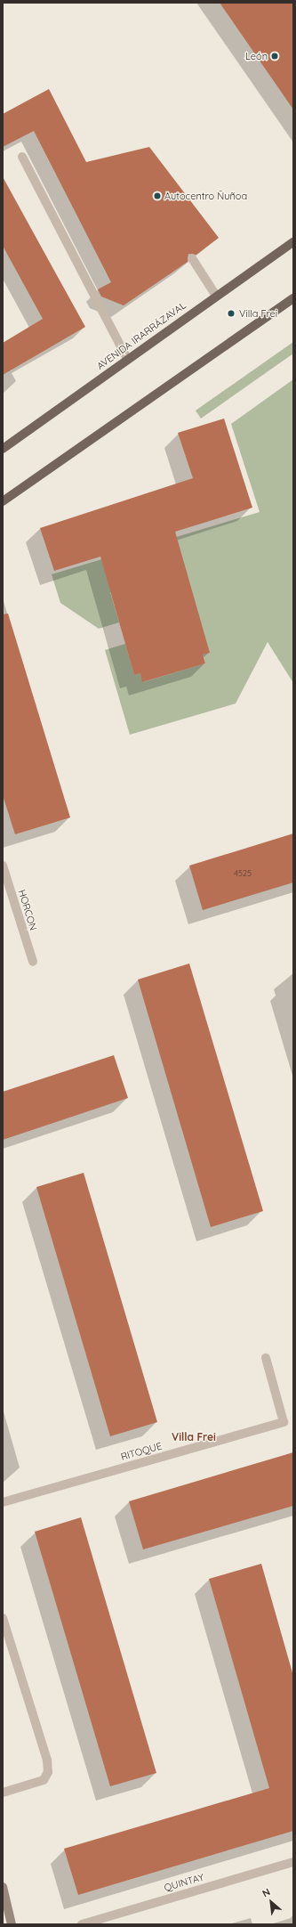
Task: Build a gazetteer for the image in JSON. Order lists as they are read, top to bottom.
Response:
{
  "streets": {
    "main road": ["AVENIDA IRARRÁZAVAL"],
    "street": ["HORCON", "RITOQUE", "QUINTAY"]
  },
  "districts": ["Villa Frei"],
  "places": ["León", "Autocentro Ñuñoa", "Villa Frei"],
  "house_numbers": ["4525"],
  "north": "top left"
}
